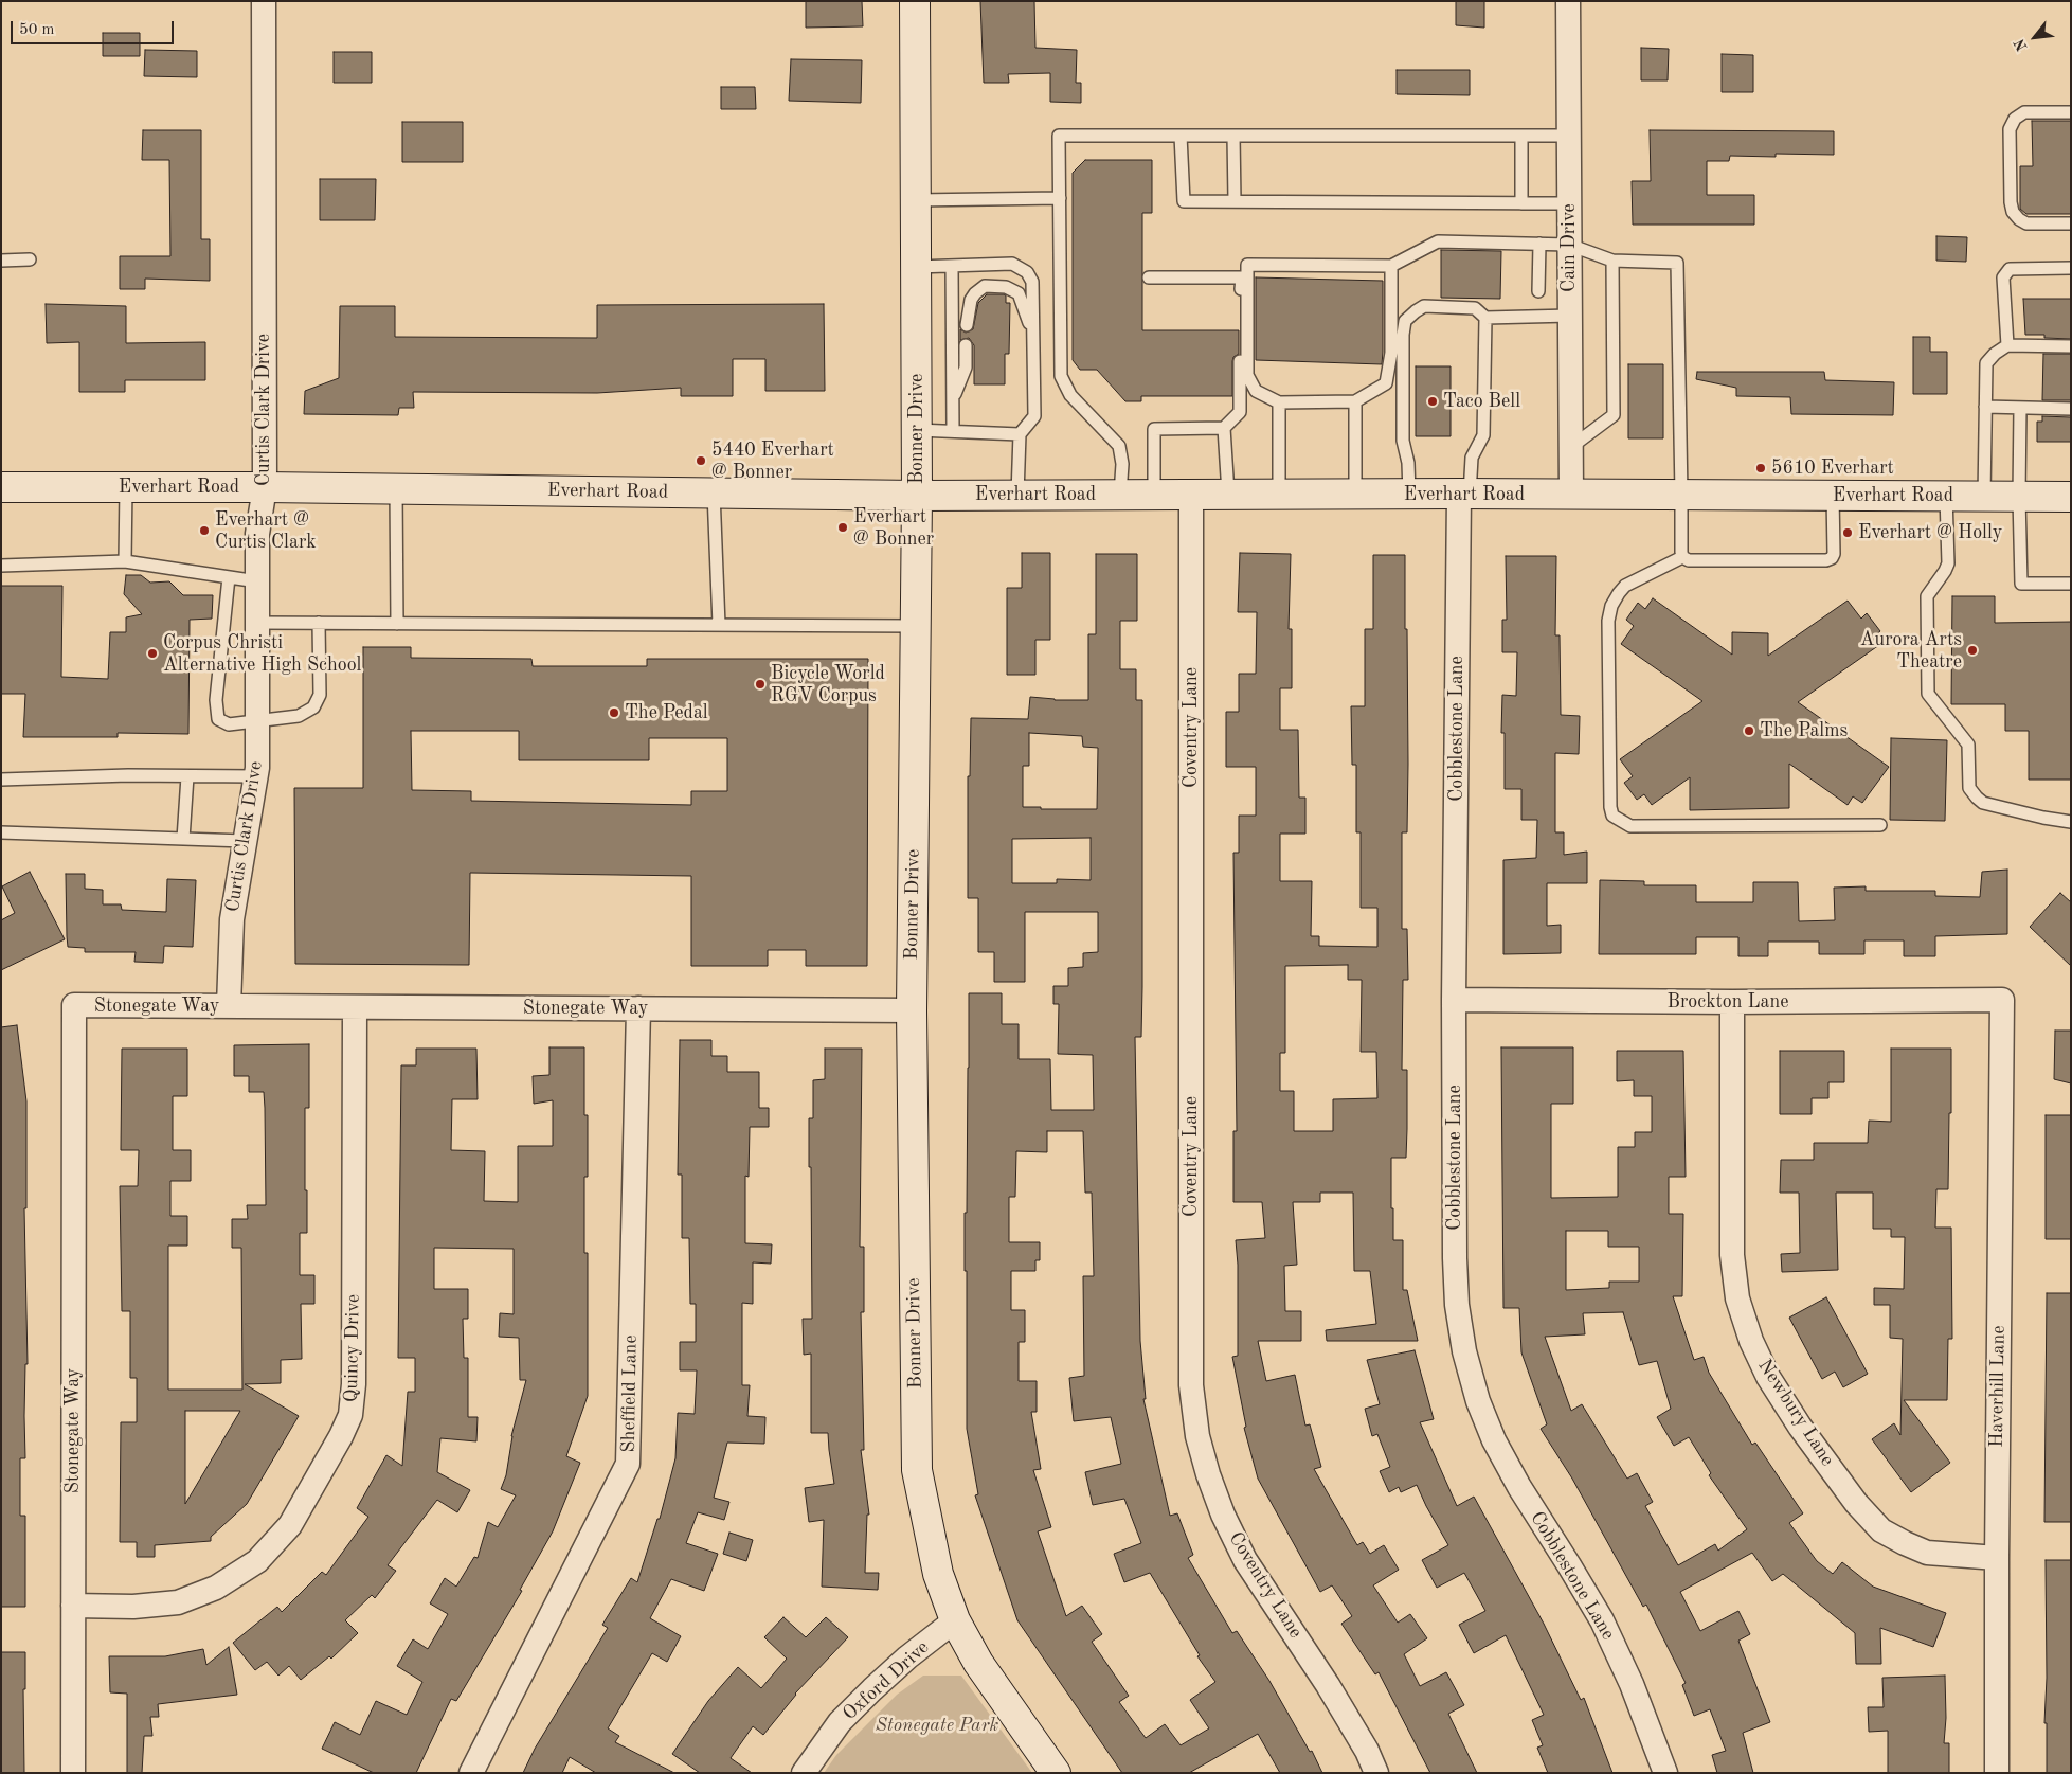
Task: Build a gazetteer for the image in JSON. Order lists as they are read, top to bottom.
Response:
{
  "streets": {
    "main road": ["Bonner Drive", "Everhart Road"],
    "street": [
      "Cain Drive",
      "Curtis Clark Drive",
      "Coventry Lane",
      "Cobblestone Lane",
      "Brockton Lane",
      "Stonegate Way",
      "Quincy Drive",
      "Haverhill Lane",
      "Sheffield Lane",
      "Newbury Lane",
      "Oxford Drive"
    ]
  },
  "crossings": [
    ["Cain Drive", "Everhart Road"],
    ["Curtis Clark Drive", "Everhart Road"],
    ["Curtis Clark Drive", "Stonegate Way"],
    ["Bonner Drive", "Everhart Road"],
    ["Bonner Drive", "Stonegate Way"],
    ["Bonner Drive", "Oxford Drive"],
    ["Everhart Road", "Coventry Lane"],
    ["Everhart Road", "Cobblestone Lane"],
    ["Cobblestone Lane", "Brockton Lane"],
    ["Brockton Lane", "Haverhill Lane"],
    ["Brockton Lane", "Newbury Lane"],
    ["Stonegate Way", "Quincy Drive"],
    ["Stonegate Way", "Sheffield Lane"],
    ["Haverhill Lane", "Newbury Lane"]
  ],
  "parks": ["Stonegate Park"],
  "places": [
    "Taco Bell",
    "5440 Everhart @ Bonner",
    "5610 Everhart",
    "Everhart @ Bonner",
    "Everhart @ Curtis Clark",
    "Everhart @ Holly",
    "Aurora Arts Theatre",
    "Corpus Christi Alternative High School",
    "Bicycle World RGV Corpus",
    "The Pedal",
    "The Palms"
  ],
  "scale_bar": "50 m",
  "north": "bottom left"
}
